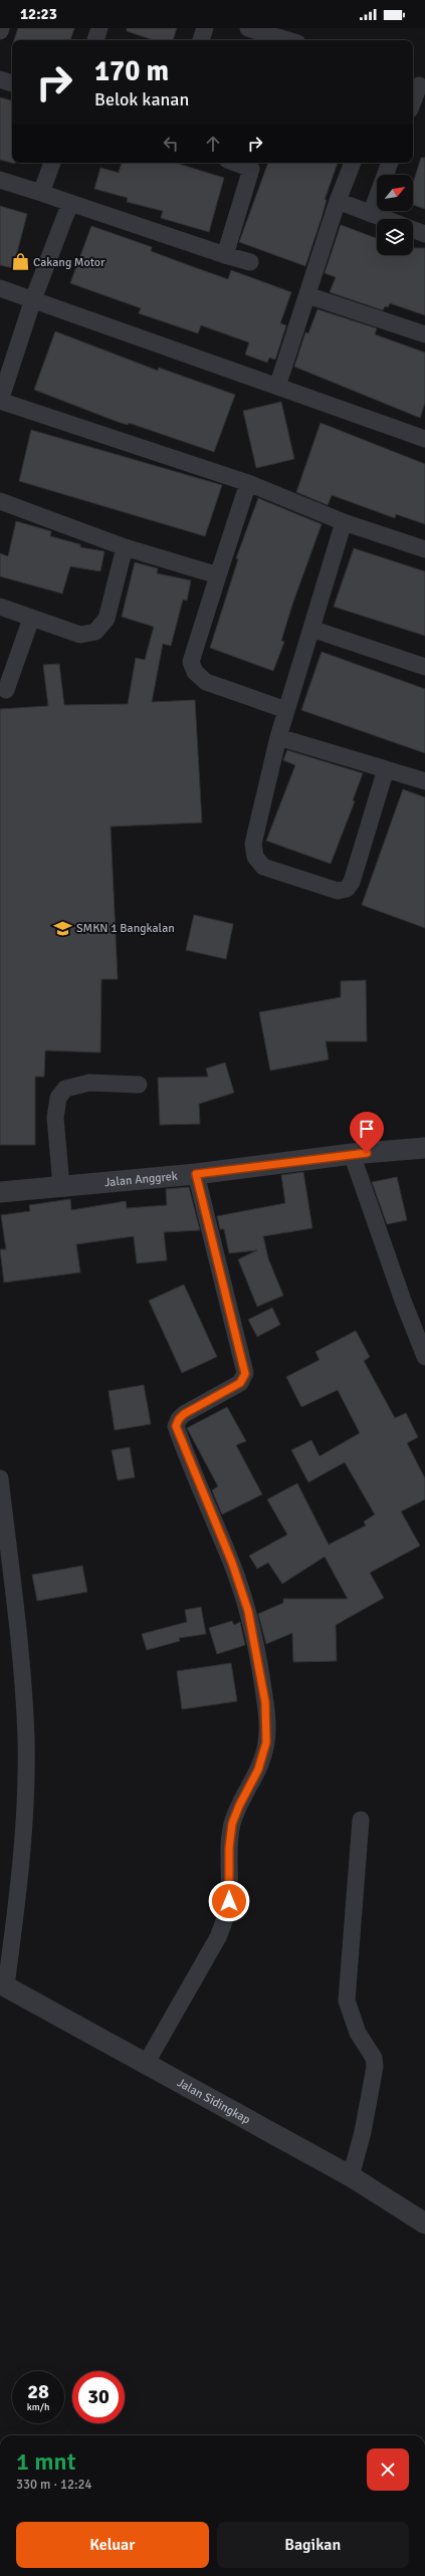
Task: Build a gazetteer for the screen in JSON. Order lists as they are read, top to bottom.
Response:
{
  "streets": {
    "street": ["Jalan Anggrek", "Jalan Sidingkap"]
  },
  "places": {
    "shop": ["Cakang Motor"],
    "school or university": ["SMKN 1 Bangkalan"]
  },
  "north": "top right",
  "page": {
    "status": "12:23",
    "turn": ["170 m", "Belok kanan"],
    "speed": "28 km/h",
    "limit": "30",
    "heading": ["1 mnt", "330 m · 12:24"],
    "buttons": ["Keluar", "Bagikan"]
  }
}
